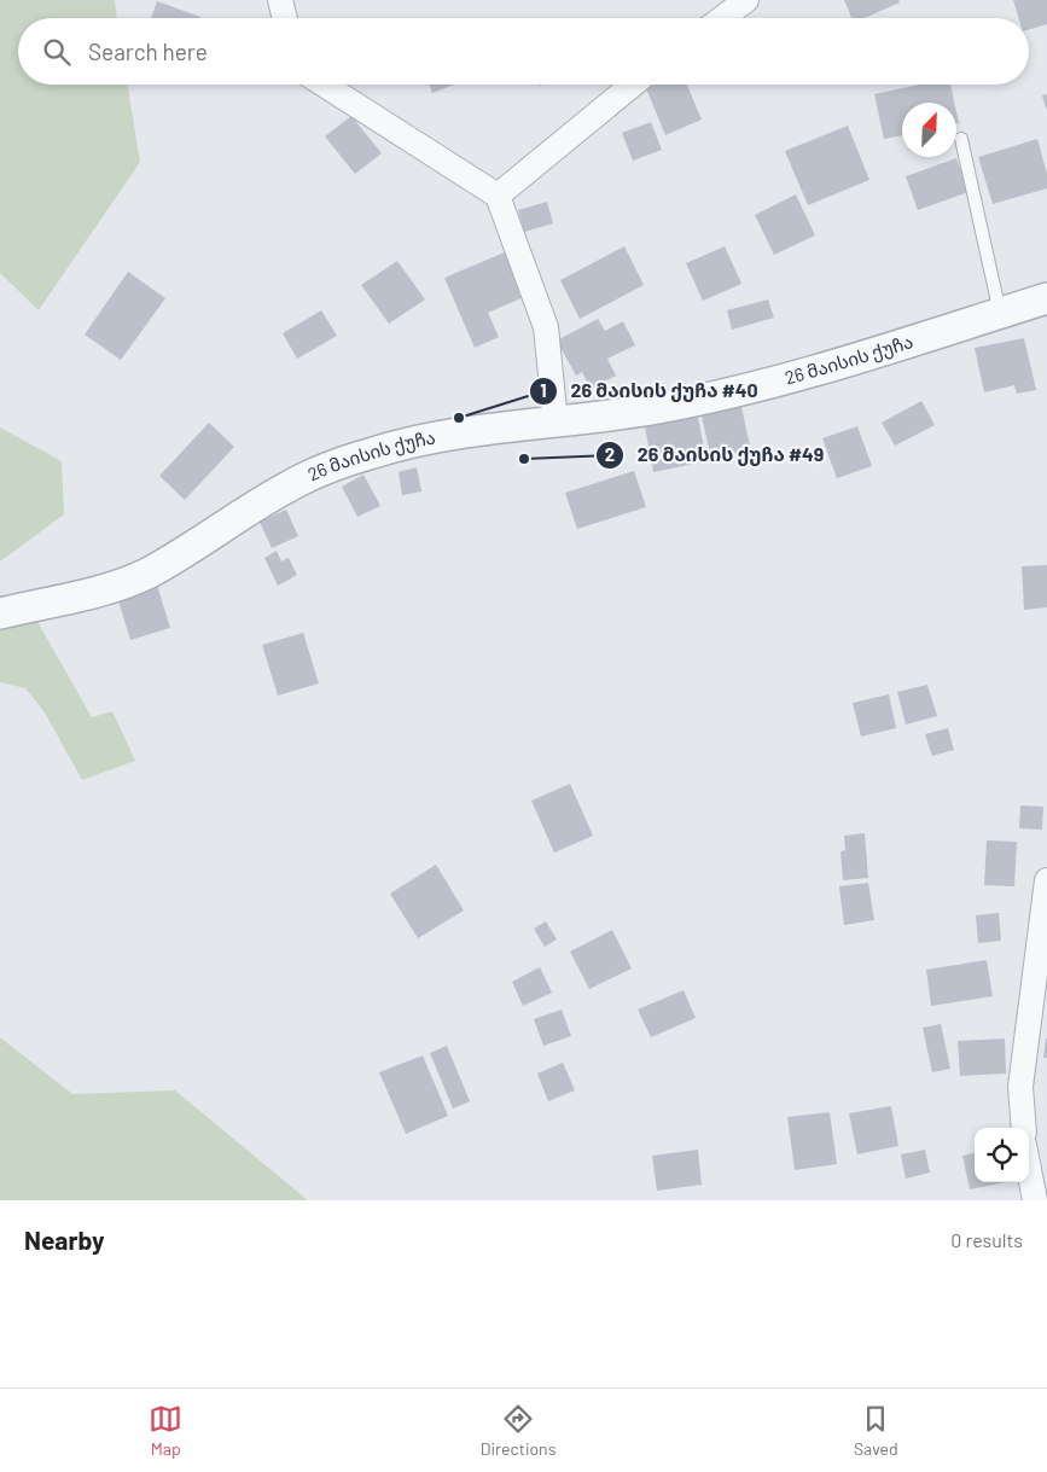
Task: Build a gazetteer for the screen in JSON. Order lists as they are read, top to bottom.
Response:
{
  "streets": {
    "street": ["26 მაისის ქუჩა"]
  },
  "places": ["26 მაისის ქუჩა #40", "26 მაისის ქუჩა #49"],
  "north": "top right",
  "page": {
    "search": "Search here",
    "heading": ["Nearby", "0 results"],
    "nav": ["Map", "Directions", "Saved"]
  }
}
